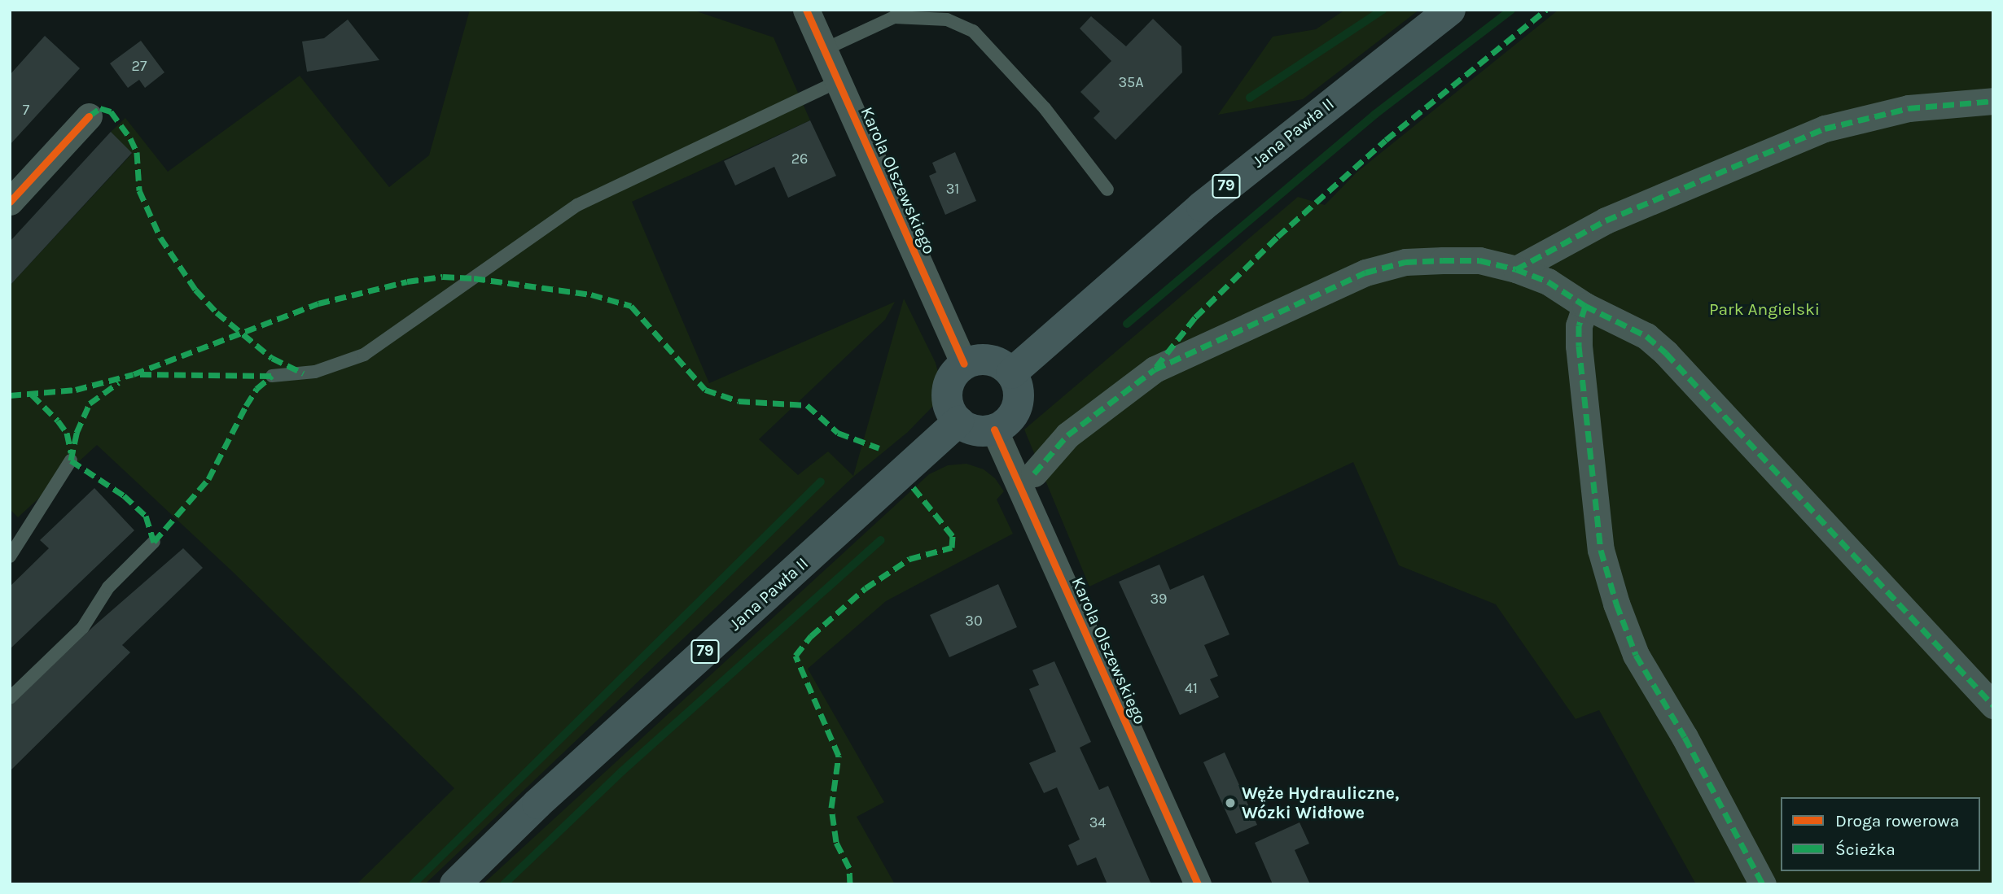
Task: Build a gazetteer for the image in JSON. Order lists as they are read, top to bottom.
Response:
{
  "streets": {
    "main road": ["Jana Pawła II", "79"],
    "street": ["Karola Olszewskiego"]
  },
  "crossings": [
    ["Jana Pawła II", "Karola Olszewskiego"]
  ],
  "parks": ["Park Angielski"],
  "places": ["Węże Hydrauliczne, Wózki Widłowe"],
  "house_numbers": [
    "27",
    "35A",
    "7",
    "26",
    "31",
    "39",
    "30",
    "41",
    "34"
  ],
  "legend": ["Droga rowerowa", "Ścieżka"]
}
